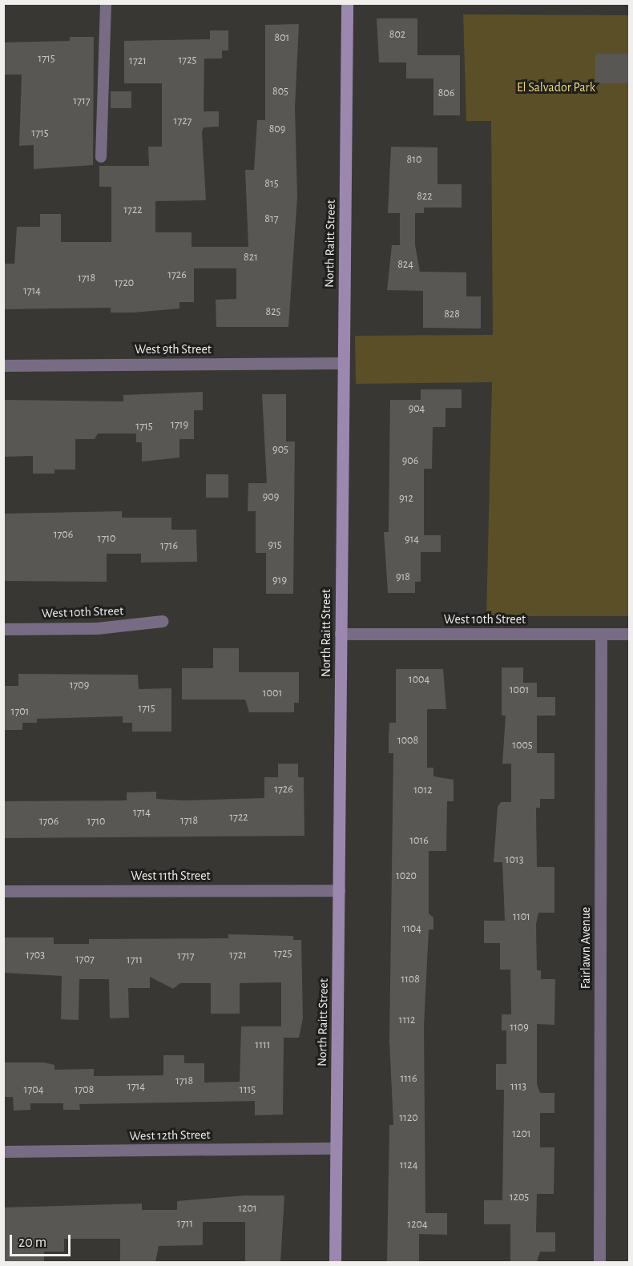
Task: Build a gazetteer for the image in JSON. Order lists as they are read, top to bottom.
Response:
{
  "streets": {
    "street": [
      "North Raitt Street",
      "West 9th Street",
      "West 10th Street",
      "West 11th Street",
      "Fairlawn Avenue",
      "West 12th Street"
    ]
  },
  "crossings": [
    ["North Raitt Street", "West 9th Street"],
    ["North Raitt Street", "West 10th Street"],
    ["North Raitt Street", "West 11th Street"],
    ["North Raitt Street", "West 12th Street"],
    ["West 10th Street", "Fairlawn Avenue"]
  ],
  "parks": ["El Salvador Park"],
  "house_numbers": [
    "802",
    "801",
    "1715",
    "1725",
    "1721",
    "805",
    "806",
    "1717",
    "1727",
    "809",
    "1715",
    "810",
    "815",
    "822",
    "1722",
    "817",
    "821",
    "824",
    "1726",
    "1718",
    "1720",
    "1714",
    "825",
    "828",
    "904",
    "1719",
    "1715",
    "905",
    "906",
    "909",
    "912",
    "1706",
    "1710",
    "914",
    "915",
    "1716",
    "918",
    "919",
    "1004",
    "1709",
    "1001",
    "1001",
    "1715",
    "1701",
    "1008",
    "1005",
    "1726",
    "1012",
    "1714",
    "1722",
    "1718",
    "1706",
    "1710",
    "1016",
    "1013",
    "1020",
    "1101",
    "1104",
    "1725",
    "1703",
    "1721",
    "1717",
    "1707",
    "1711",
    "1108",
    "1112",
    "1109",
    "1111",
    "1116",
    "1718",
    "1714",
    "1113",
    "1704",
    "1708",
    "1115",
    "1120",
    "1201",
    "1124",
    "1205",
    "1201",
    "1711",
    "1204"
  ],
  "scale_bar": "20 m"
}
